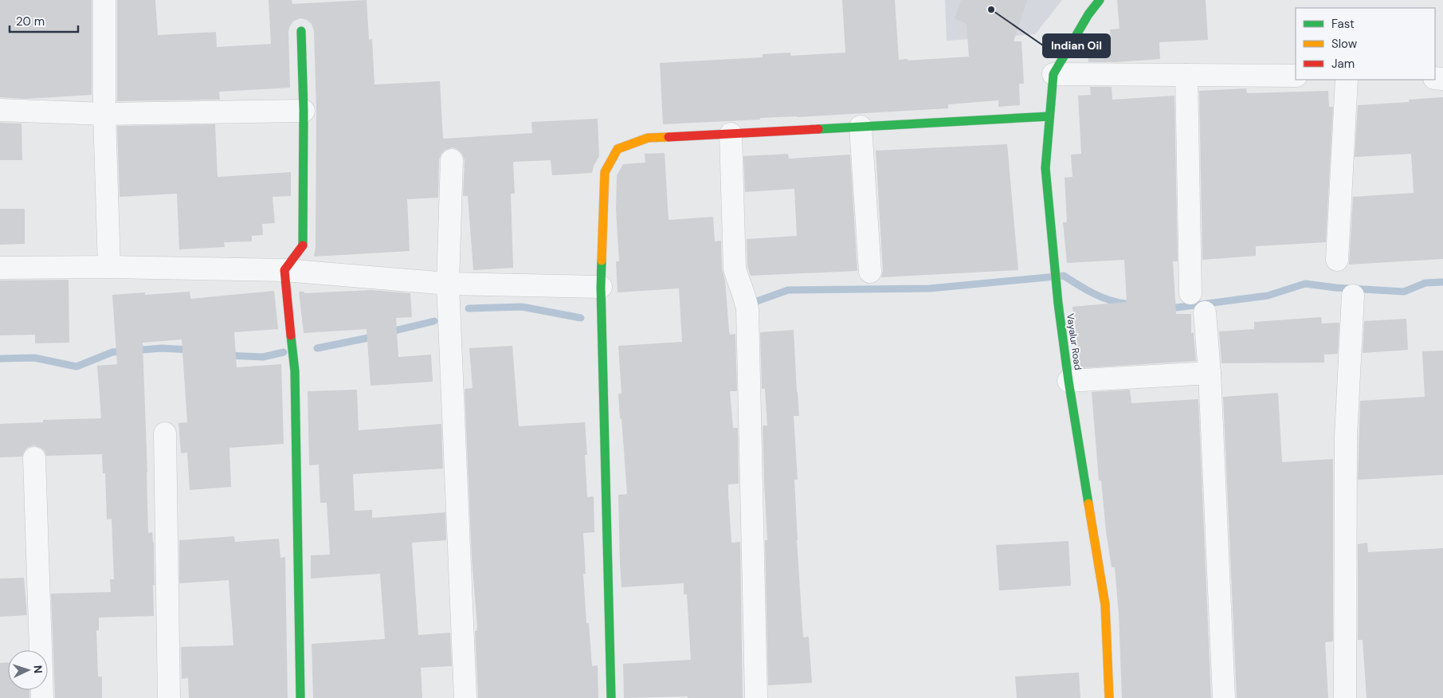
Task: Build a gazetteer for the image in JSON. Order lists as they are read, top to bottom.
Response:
{
  "streets": {
    "street": ["Vayalur Road"]
  },
  "places": ["Indian Oil"],
  "legend": ["Fast", "Slow", "Jam"],
  "scale_bar": "20 m",
  "north": "right"
}
